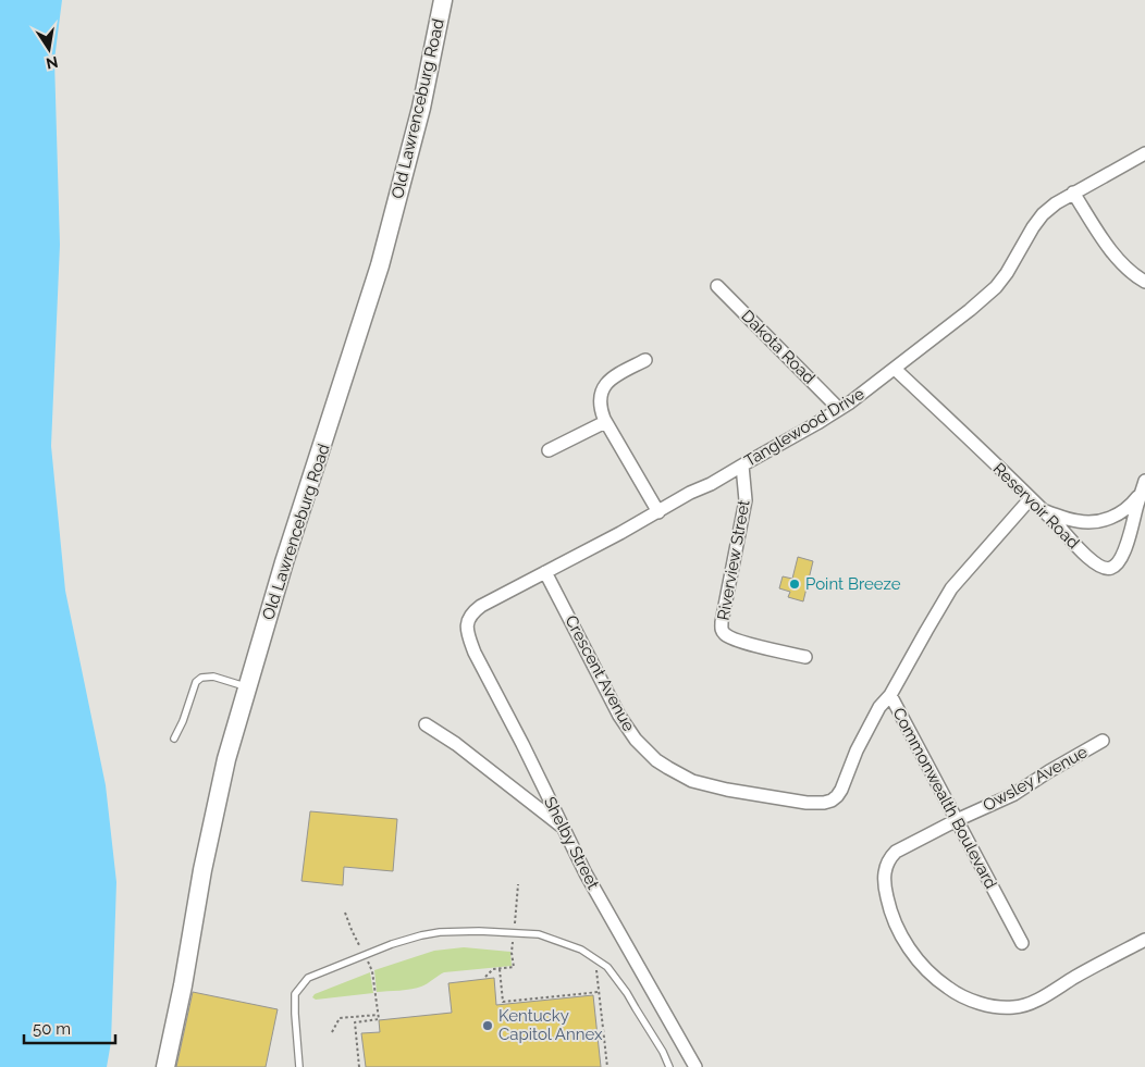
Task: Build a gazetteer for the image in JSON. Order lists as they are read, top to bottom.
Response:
{
  "streets": {
    "main road": ["Old Lawrenceburg Road"],
    "street": [
      "Dakota Road",
      "Tanglewood Drive",
      "Reservoir Road",
      "Riverview Street",
      "Crescent Avenue",
      "Owsley Avenue",
      "Commonwealth Boulevard",
      "Shelby Street"
    ]
  },
  "crossings": [
    ["Dakota Road", "Tanglewood Drive"],
    ["Tanglewood Drive", "Reservoir Road"],
    ["Tanglewood Drive", "Riverview Street"],
    ["Tanglewood Drive", "Crescent Avenue"],
    ["Tanglewood Drive", "Shelby Street"],
    ["Reservoir Road", "Commonwealth Boulevard"],
    ["Crescent Avenue", "Commonwealth Boulevard"],
    ["Owsley Avenue", "Commonwealth Boulevard"]
  ],
  "places": ["Point Breeze", "Kentucky Capitol Annex"],
  "scale_bar": "50 m",
  "north": "bottom"
}
